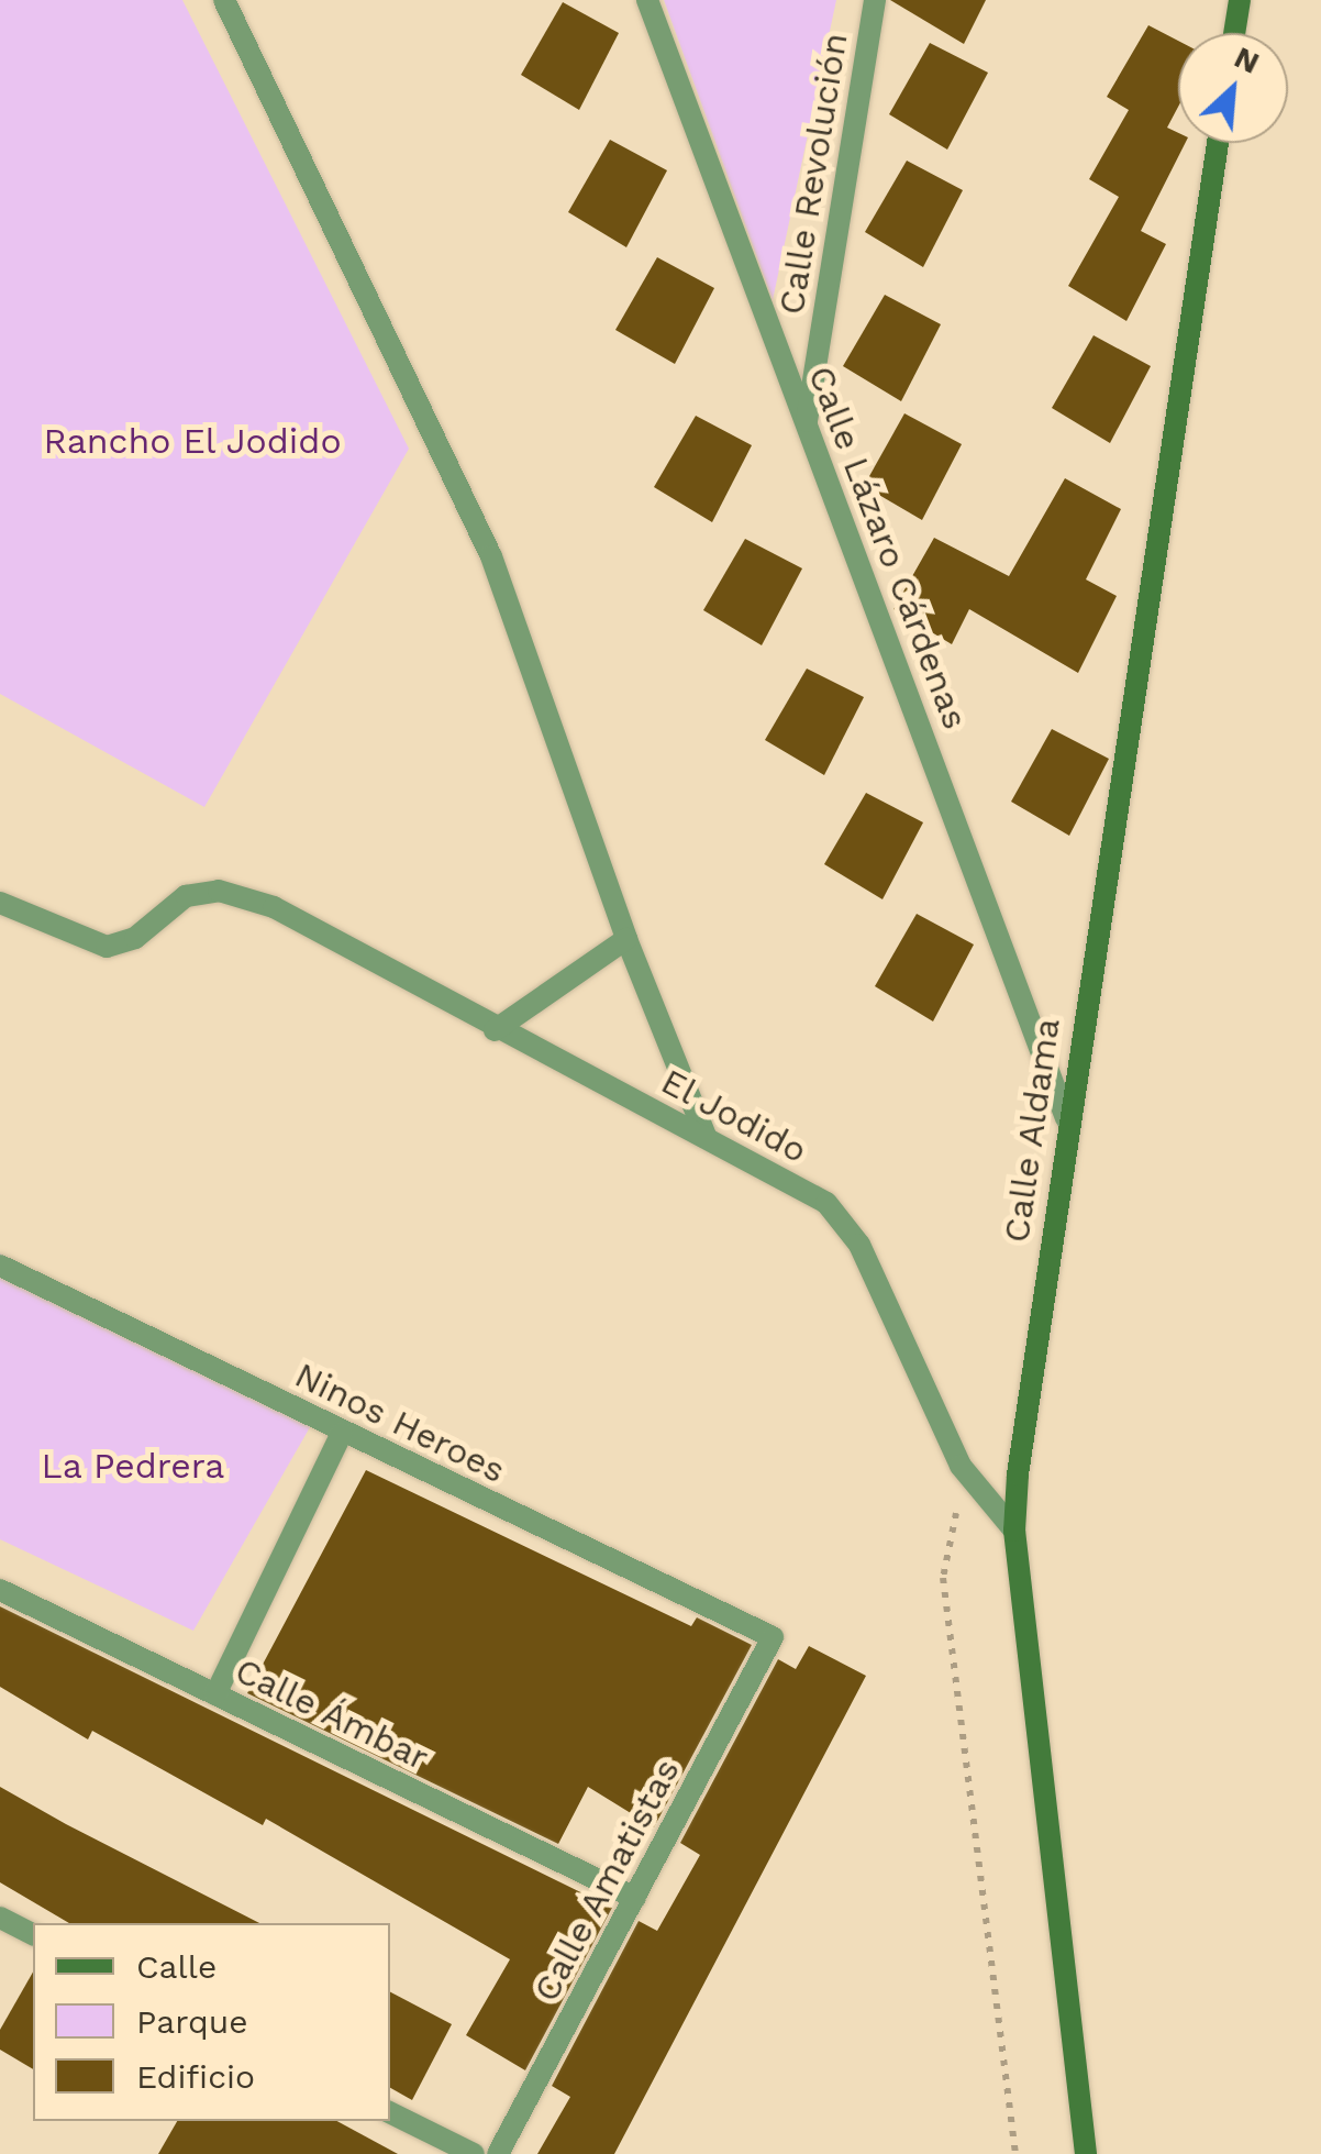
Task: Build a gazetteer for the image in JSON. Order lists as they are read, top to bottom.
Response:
{
  "streets": {
    "main road": ["Calle Aldama"],
    "street": [
      "Calle Revolución",
      "Calle Lázaro Cárdenas",
      "El Jodido",
      "Ninos Heroes",
      "Calle Ámbar",
      "Calle Amatistas"
    ]
  },
  "crossings": [
    ["Calle Revolución", "Calle Lázaro Cárdenas"],
    ["Calle Lázaro Cárdenas", "Calle Aldama"],
    ["El Jodido", "Calle Aldama"],
    ["Ninos Heroes", "Calle Amatistas"],
    ["Calle Ámbar", "Calle Amatistas"]
  ],
  "parks": ["Rancho El Jodido", "La Pedrera"],
  "legend": ["Calle", "Parque", "Edificio"],
  "north": "top right"
}
